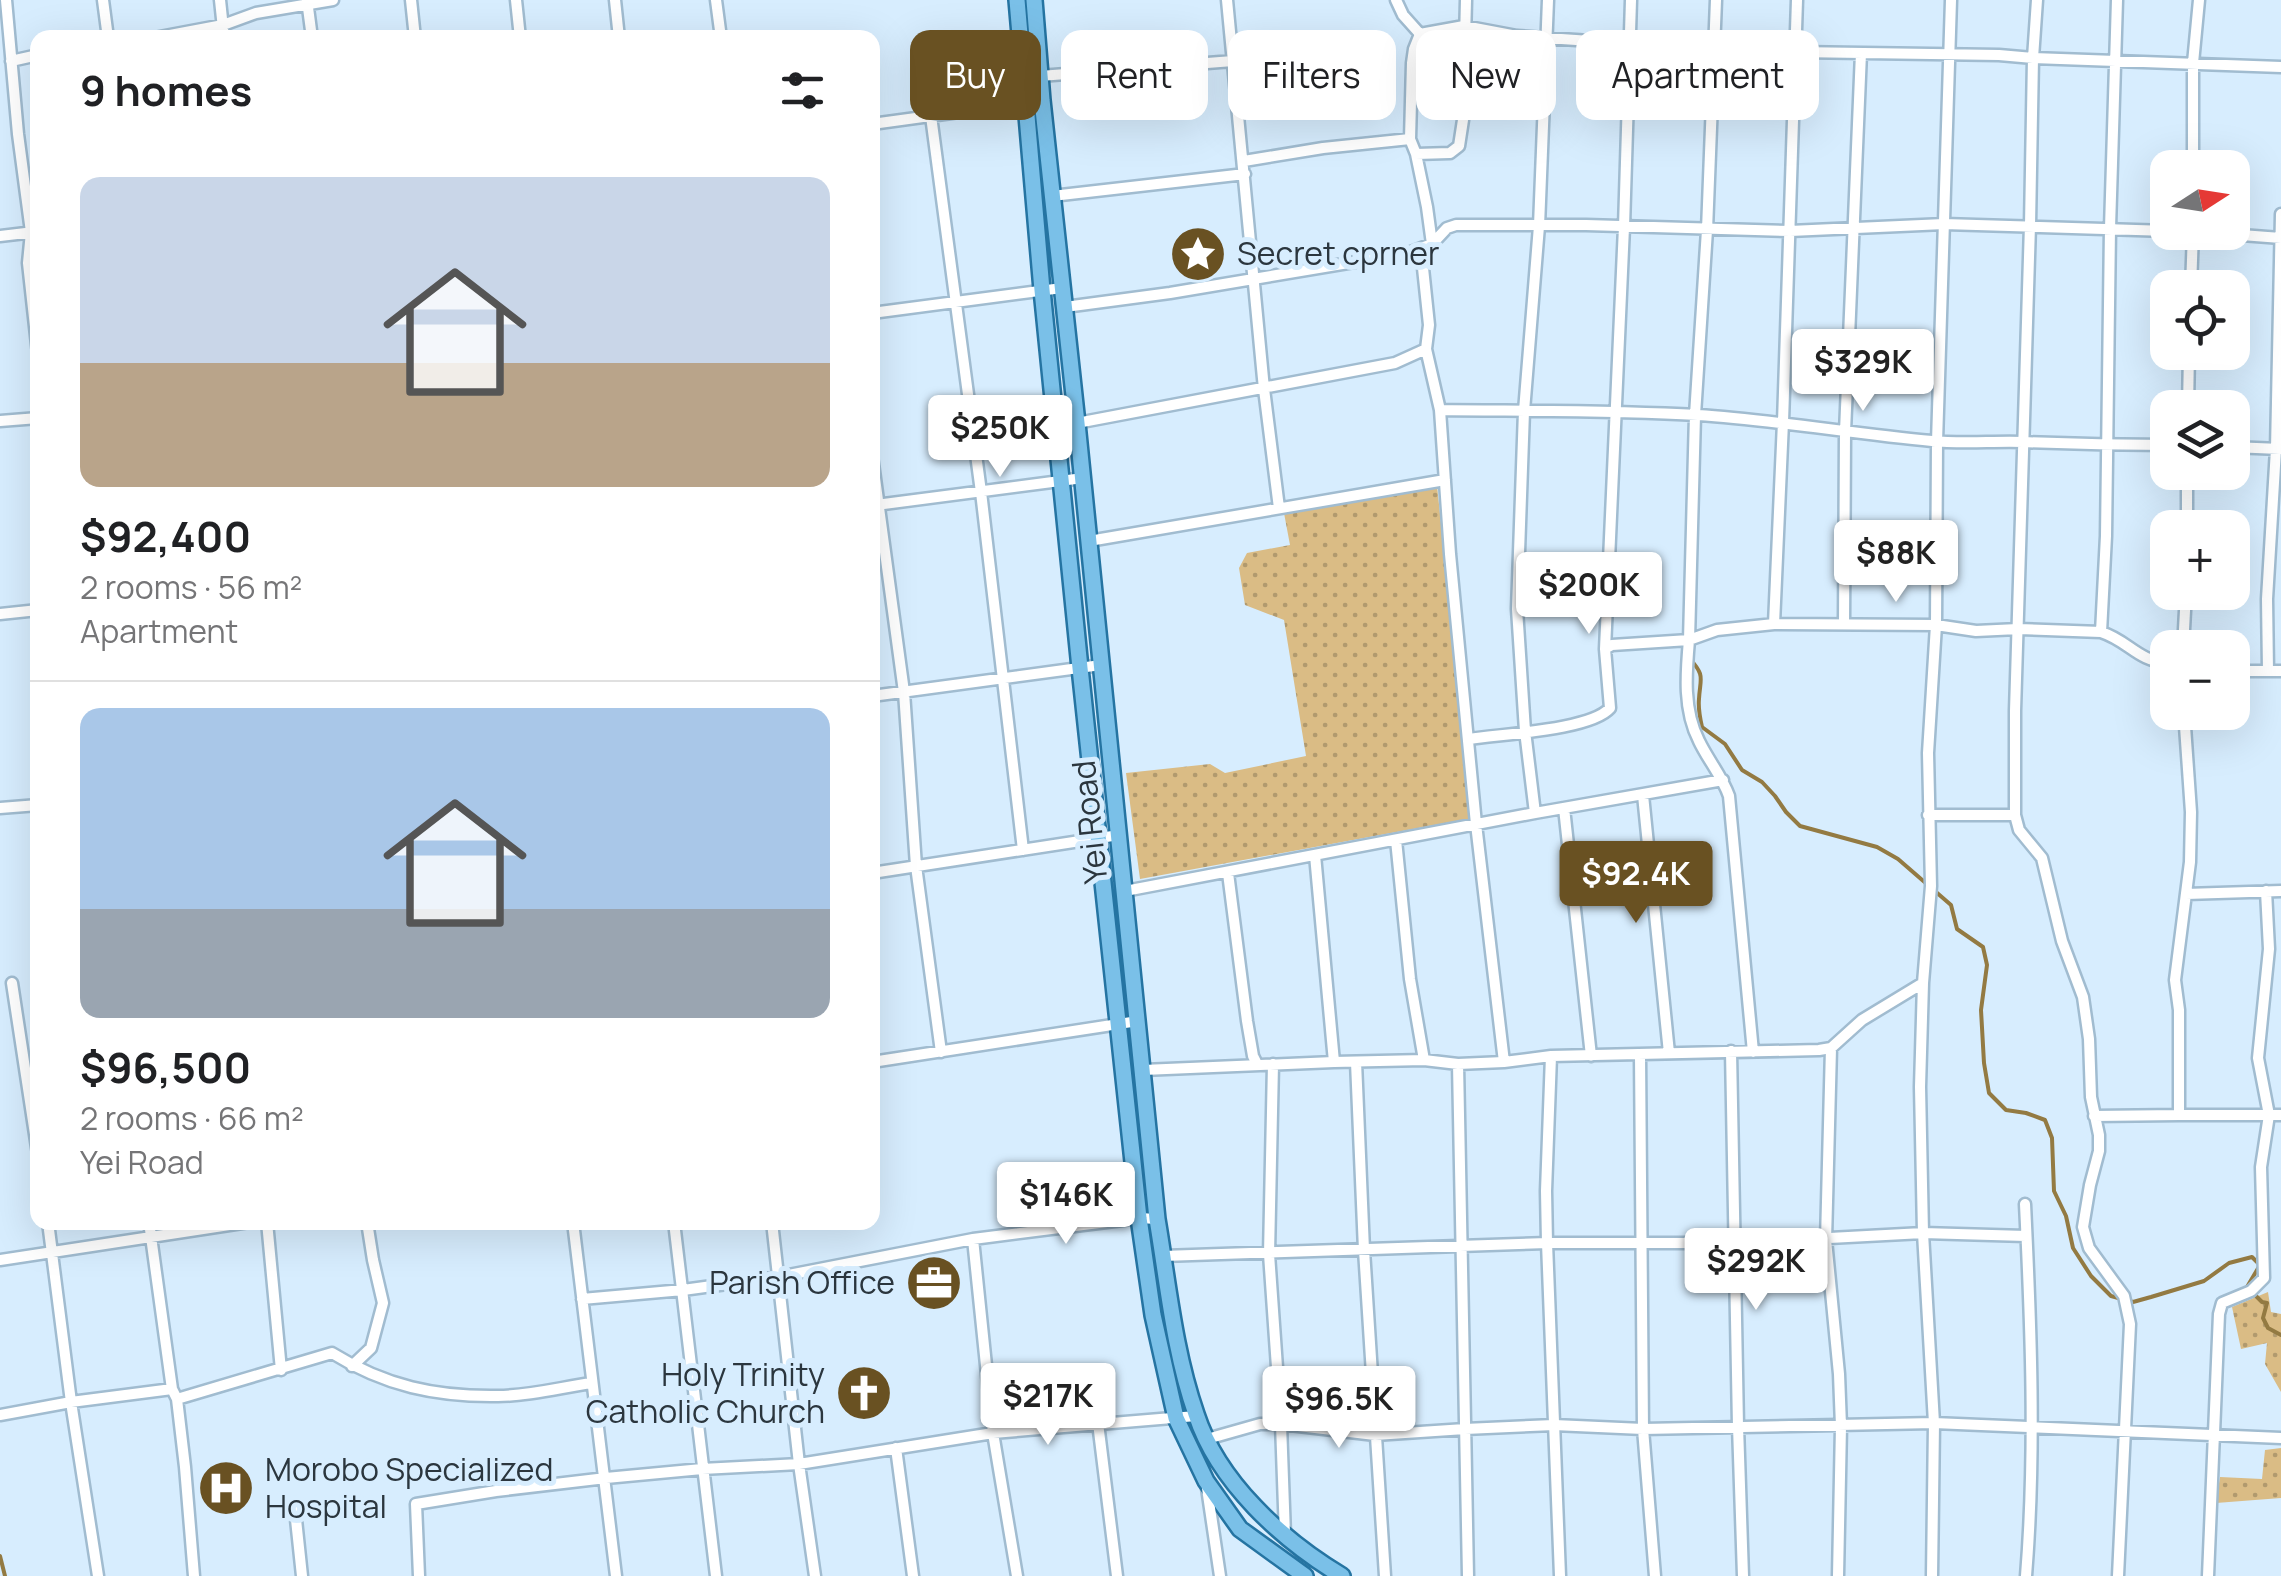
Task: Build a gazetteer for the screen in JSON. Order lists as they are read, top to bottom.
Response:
{
  "streets": {
    "main road": ["Yei Road"]
  },
  "places": {
    "place": ["Secret cprner"],
    "office": ["Parish Office"],
    "church": ["Holy Trinity Catholic Church"],
    "hospital": ["Morobo Specialized Hospital"]
  },
  "north": "right",
  "page": {
    "chip": [
      "Buy",
      "Rent",
      "Filters",
      "New",
      "Apartment"
    ],
    "heading": "9 homes",
    "map_buttons": ["+", "−"],
    "list": [
      {
        "name": "$92,400",
        "note": "2 rooms · 56 m² · Apartment"
      },
      {
        "name": "$96,500",
        "note": "2 rooms · 66 m² · Yei Road"
      }
    ],
    "price": [
      "$329K",
      "$250K",
      "$88K",
      "$200K",
      "$92.4K",
      "$146K",
      "$292K",
      "$217K",
      "$96.5K"
    ]
  }
}
